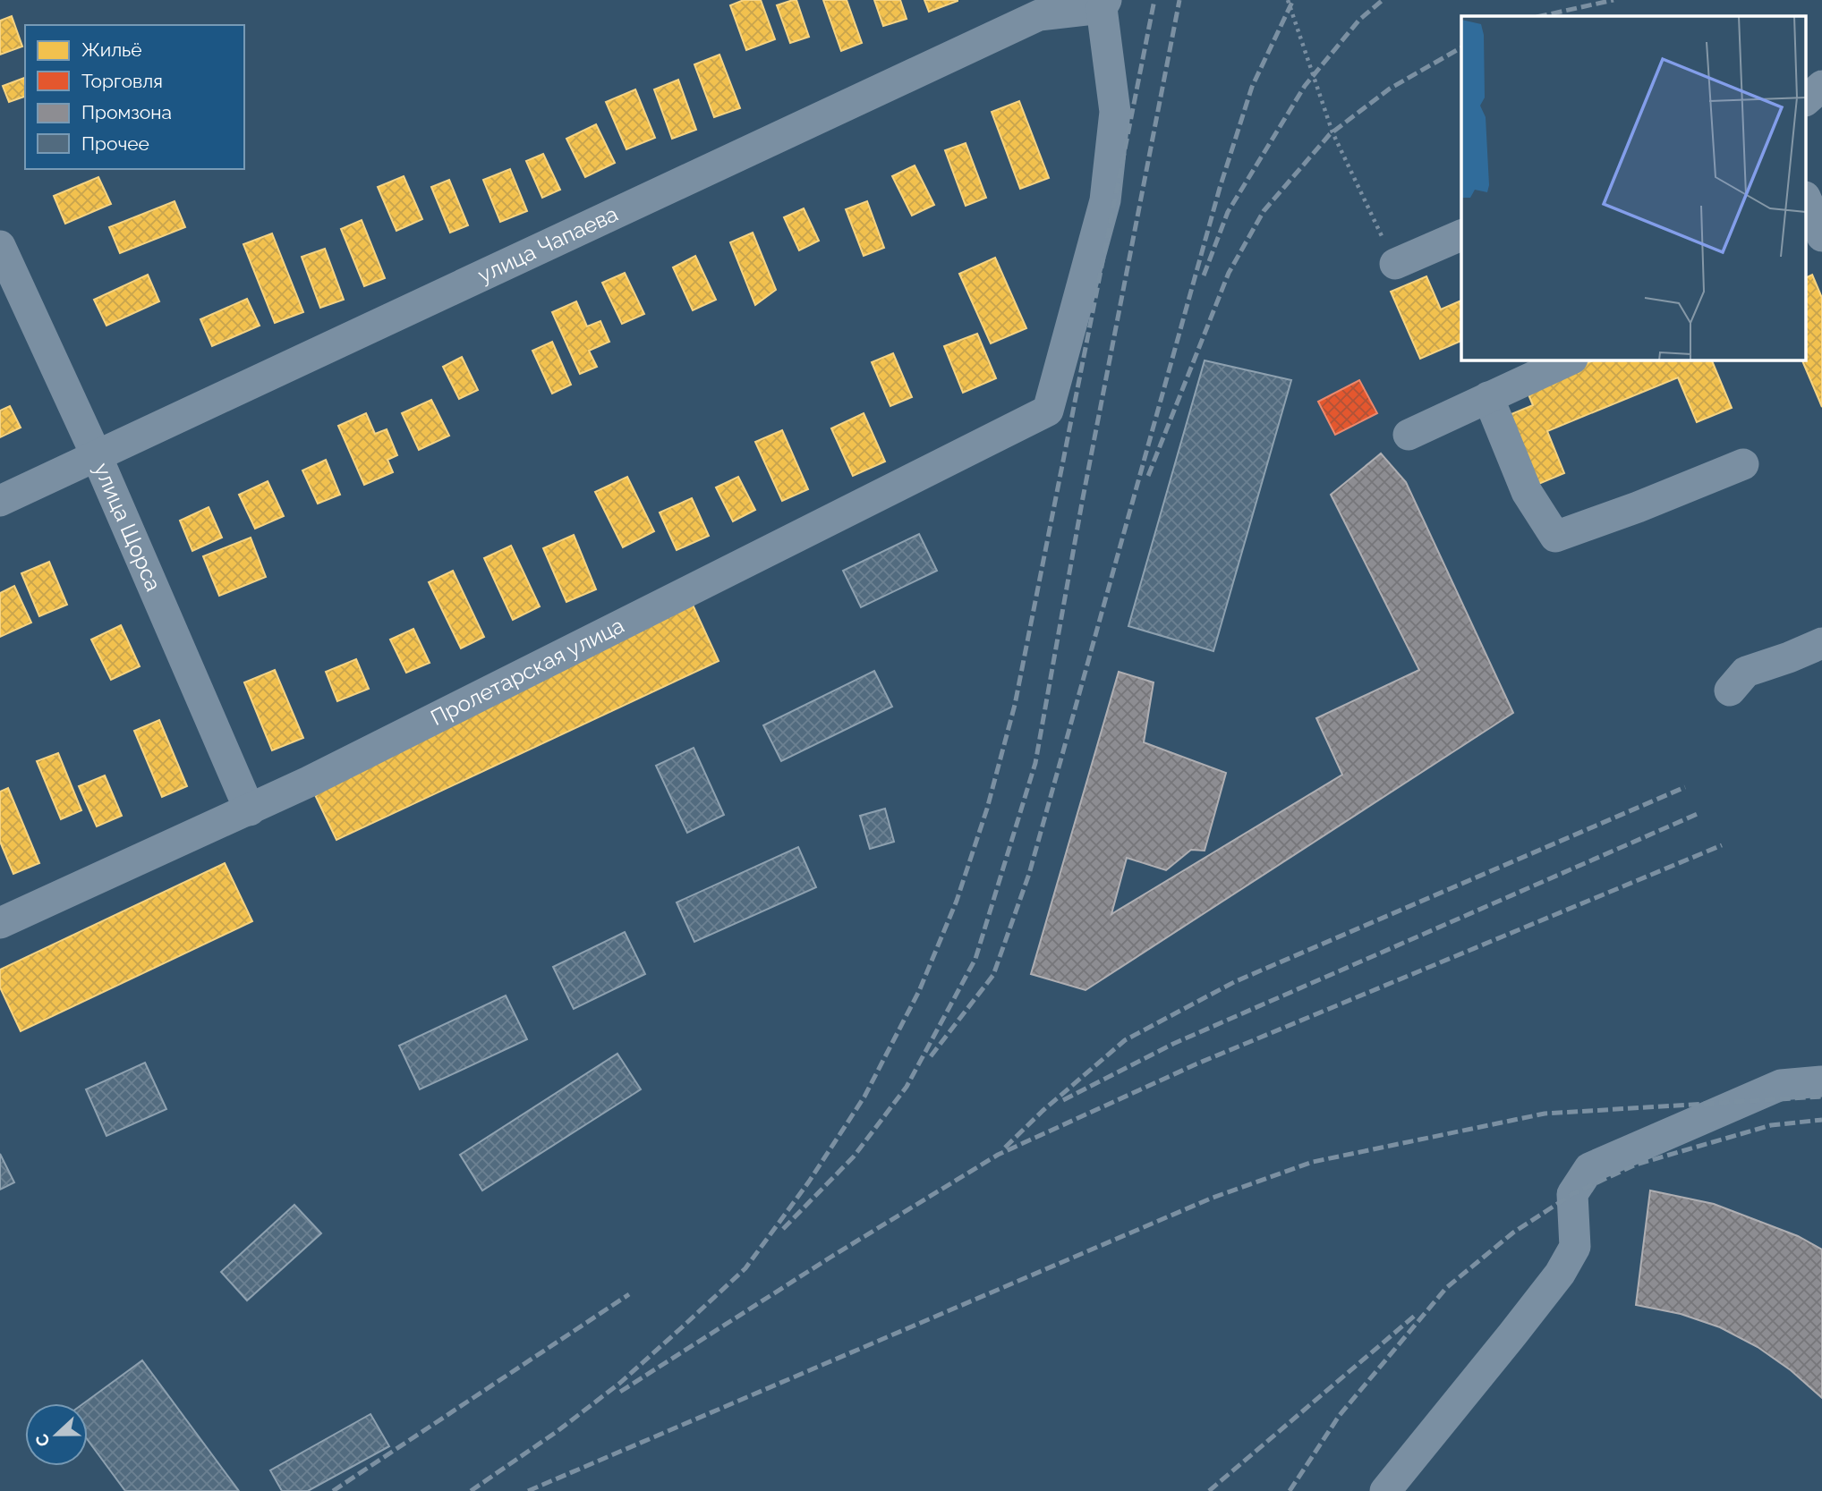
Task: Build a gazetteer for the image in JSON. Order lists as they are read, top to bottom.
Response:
{
  "streets": {
    "street": ["улица Чапаева", "улица Щорса", "Пролетарская улица"]
  },
  "crossings": [
    ["улица Чапаева", "улица Щорса"],
    ["улица Чапаева", "Пролетарская улица"],
    ["улица Щорса", "Пролетарская улица"]
  ],
  "legend": [
    "Жильё",
    "Торговля",
    "Промзона",
    "Прочее"
  ],
  "north": "left"
}
